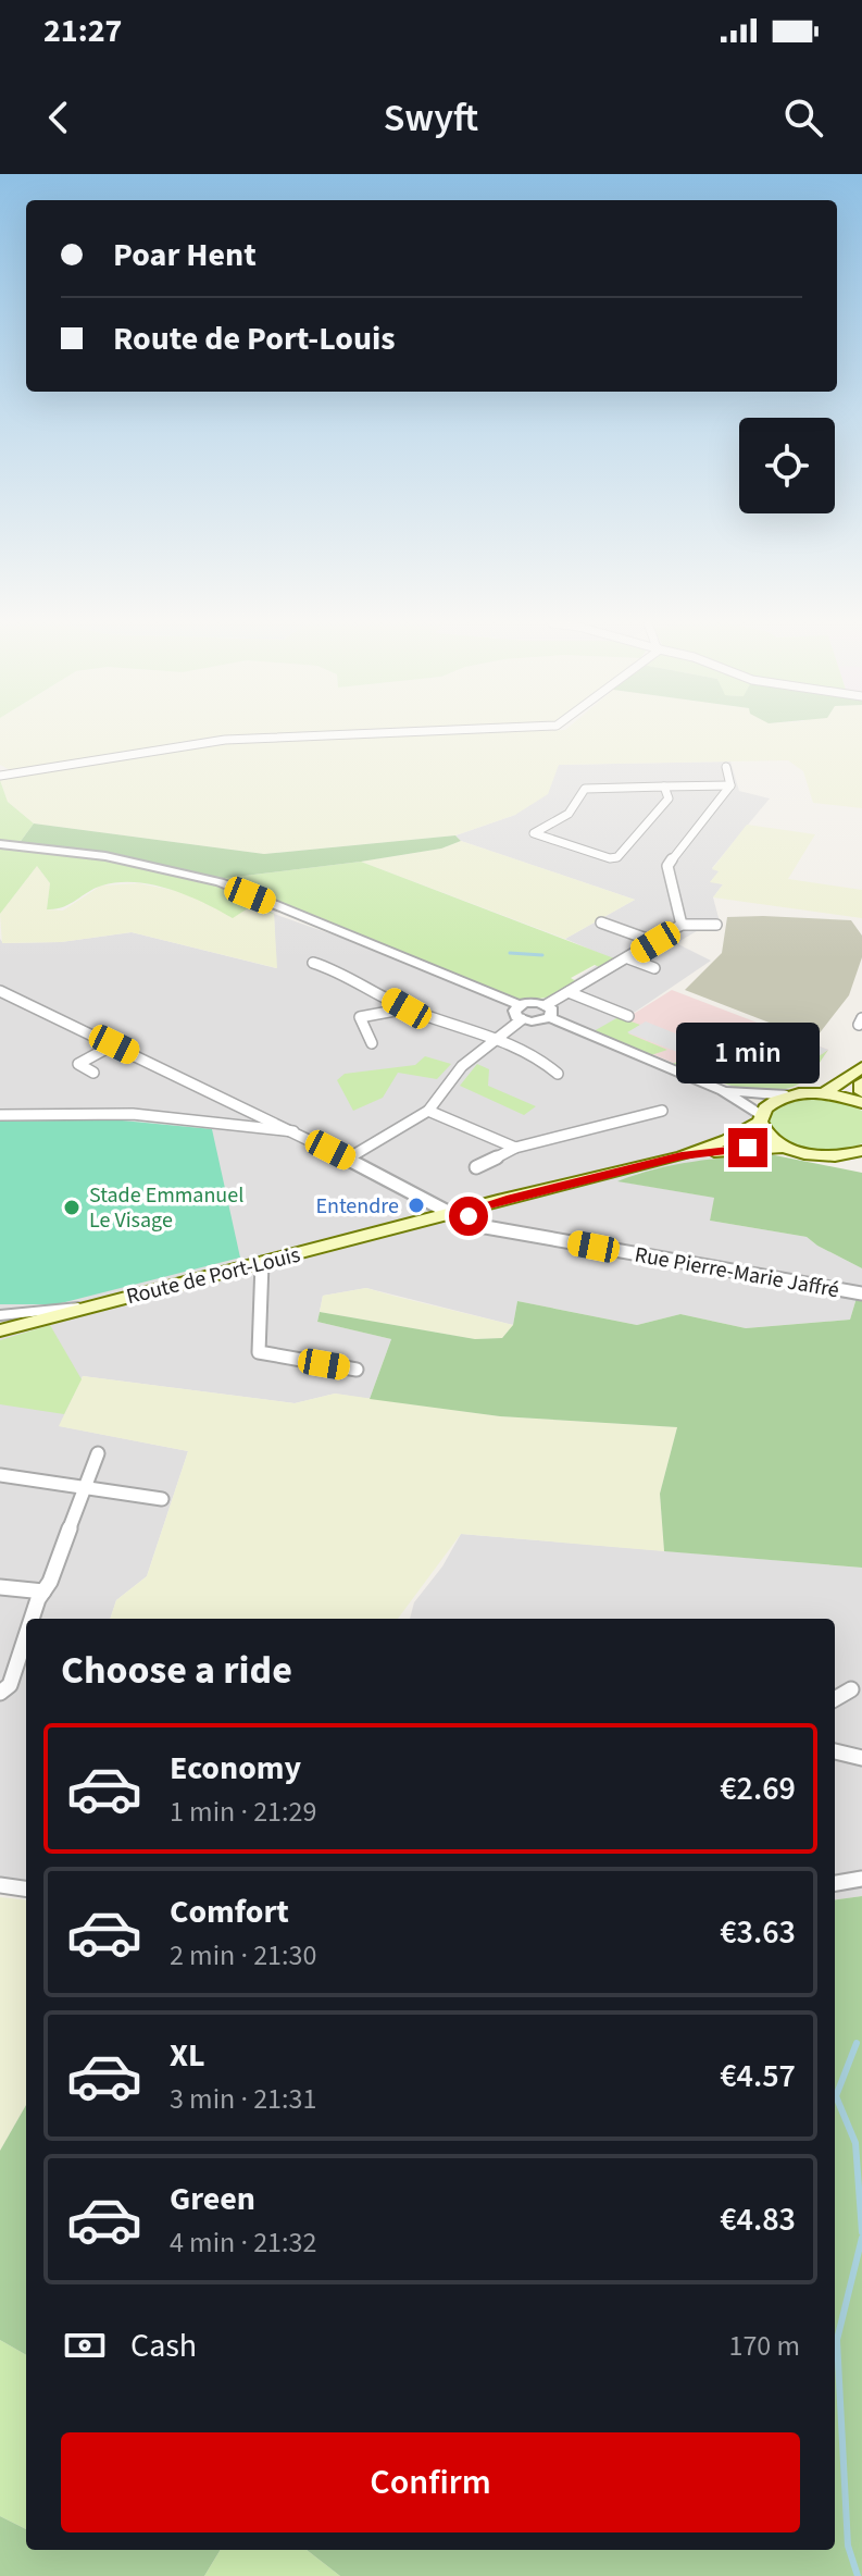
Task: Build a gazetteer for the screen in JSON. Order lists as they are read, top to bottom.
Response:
{
  "streets": {
    "main road": ["Route de Port-Louis"],
    "street": ["Rue Pierre-Marie Jaffré"]
  },
  "crossings": [
    ["Rue Pierre-Marie Jaffré", "Route de Port-Louis"]
  ],
  "places": ["Entendre", "Stade Emmanuel Le Visage"],
  "page": {
    "status": "21:27",
    "header": "Swyft",
    "banner": ["Poar Hent", "Route de Port-Louis"],
    "bubble": "1 min",
    "heading": "Choose a ride",
    "list": [
      {
        "name": "Economy",
        "note": "1 min · 21:29",
        "value": "€2.69"
      },
      {
        "name": "Comfort",
        "note": "2 min · 21:30",
        "value": "€3.63"
      },
      {
        "name": "XL",
        "note": "3 min · 21:31",
        "value": "€4.57"
      },
      {
        "name": "Green",
        "note": "4 min · 21:32",
        "value": "€4.83"
      }
    ],
    "pay": ["Cash", "170 m"],
    "buttons": "Confirm"
  }
}
